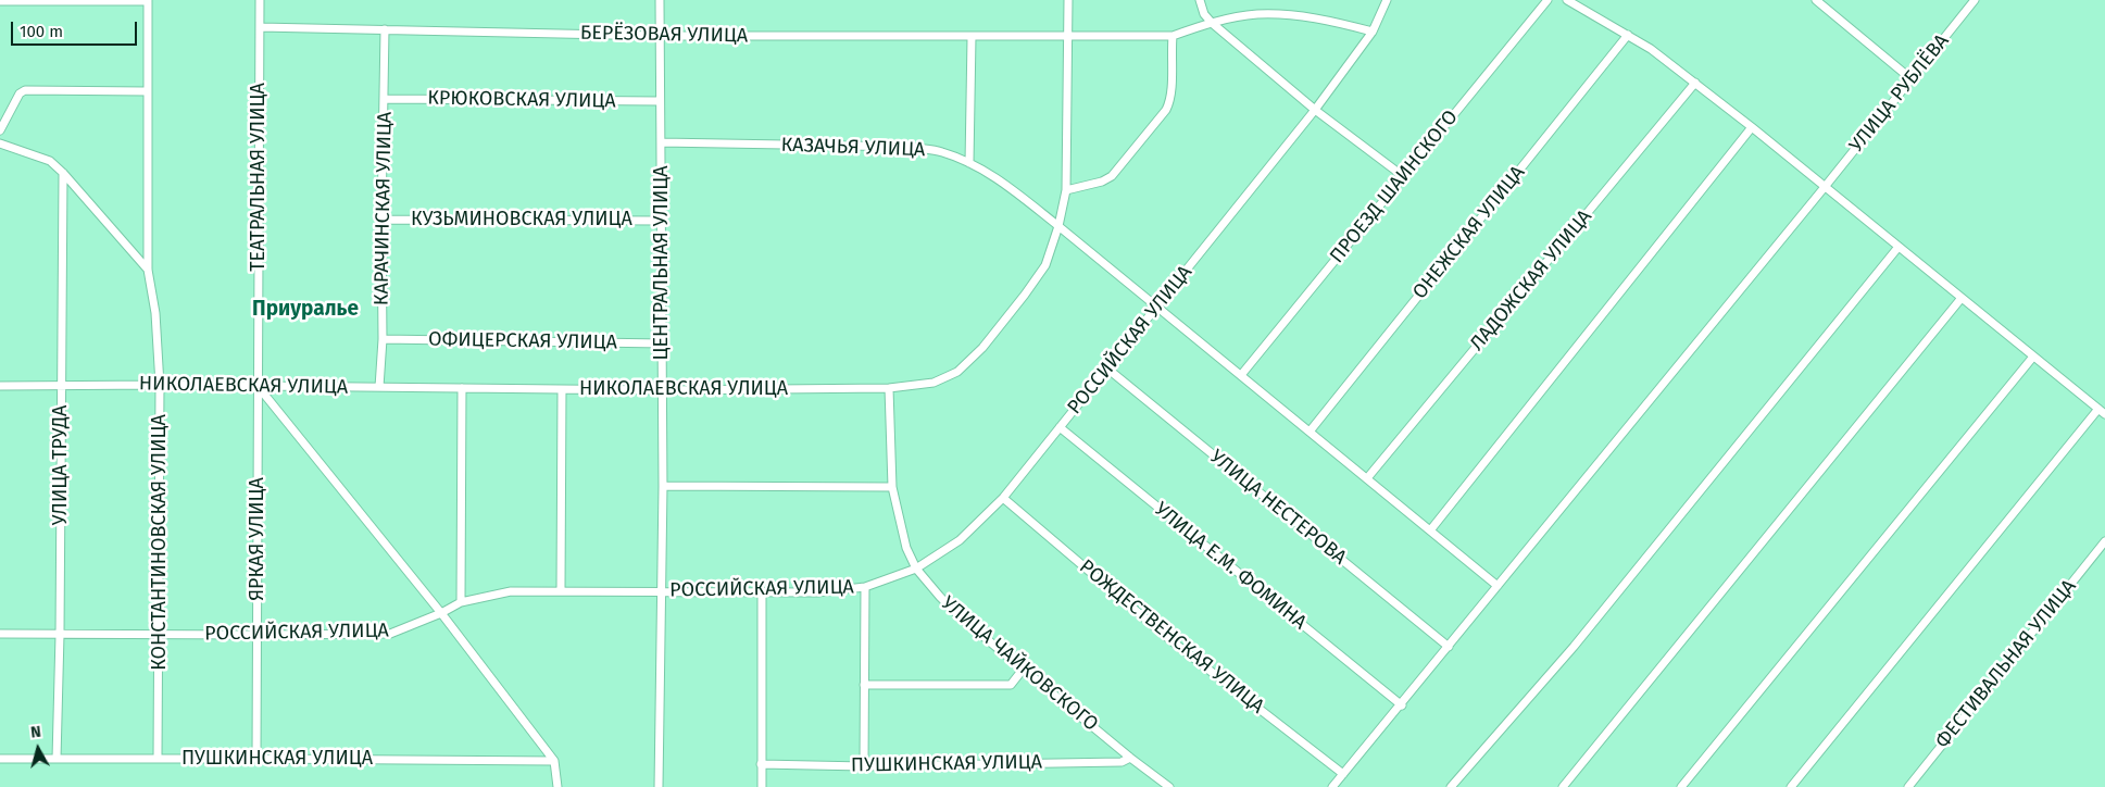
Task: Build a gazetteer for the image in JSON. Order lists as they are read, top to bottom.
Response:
{
  "streets": {
    "street": [
      "БЕРЁЗОВАЯ УЛИЦА",
      "УЛИЦА РУБЛЁВА",
      "КРЮКОВСКАЯ УЛИЦА",
      "КАЗАЧЬЯ УЛИЦА",
      "ТЕАТРАЛЬНАЯ УЛИЦА",
      "ПРОЕЗД ШАИНСКОГО",
      "КАРАЧИНСКАЯ УЛИЦА",
      "КУЗЬМИНОВСКАЯ УЛИЦА",
      "ОНЕЖСКАЯ УЛИЦА",
      "ЦЕНТРАЛЬНАЯ УЛИЦА",
      "ЛАДОЖСКАЯ УЛИЦА",
      "РОССИЙСКАЯ УЛИЦА",
      "ОФИЦЕРСКАЯ УЛИЦА",
      "НИКОЛАЕВСКАЯ УЛИЦА",
      "УЛИЦА ТРУДА",
      "УЛИЦА НЕСТЕРОВА",
      "ЯРКАЯ УЛИЦА",
      "КОНСТАНТИНОВСКАЯ УЛИЦА",
      "УЛИЦА Е.М. ФОМИНА",
      "РОЖДЕСТВЕНСКАЯ УЛИЦА",
      "УЛИЦА ЧАЙКОВСКОГО",
      "ФЕСТИВАЛЬНАЯ УЛИЦА",
      "ПУШКИНСКАЯ УЛИЦА"
    ]
  },
  "crossings": [
    ["БЕРЁЗОВАЯ УЛИЦА", "ТЕАТРАЛЬНАЯ УЛИЦА"],
    ["БЕРЁЗОВАЯ УЛИЦА", "КАРАЧИНСКАЯ УЛИЦА"],
    ["БЕРЁЗОВАЯ УЛИЦА", "ЦЕНТРАЛЬНАЯ УЛИЦА"],
    ["БЕРЁЗОВАЯ УЛИЦА", "РОССИЙСКАЯ УЛИЦА"],
    ["БЕРЁЗОВАЯ УЛИЦА", "НИКОЛАЕВСКАЯ УЛИЦА"],
    ["УЛИЦА РУБЛЁВА", "УЛИЦА НЕСТЕРОВА"],
    ["УЛИЦА РУБЛЁВА", "УЛИЦА Е.М. ФОМИНА"],
    ["УЛИЦА РУБЛЁВА", "РОЖДЕСТВЕНСКАЯ УЛИЦА"],
    ["КРЮКОВСКАЯ УЛИЦА", "КАРАЧИНСКАЯ УЛИЦА"],
    ["КРЮКОВСКАЯ УЛИЦА", "ЦЕНТРАЛЬНАЯ УЛИЦА"],
    ["КАЗАЧЬЯ УЛИЦА", "ЦЕНТРАЛЬНАЯ УЛИЦА"],
    ["КАЗАЧЬЯ УЛИЦА", "РОССИЙСКАЯ УЛИЦА"],
    ["КАЗАЧЬЯ УЛИЦА", "НИКОЛАЕВСКАЯ УЛИЦА"],
    ["ТЕАТРАЛЬНАЯ УЛИЦА", "НИКОЛАЕВСКАЯ УЛИЦА"],
    ["ТЕАТРАЛЬНАЯ УЛИЦА", "ЯРКАЯ УЛИЦА"],
    ["КАРАЧИНСКАЯ УЛИЦА", "КУЗЬМИНОВСКАЯ УЛИЦА"],
    ["КАРАЧИНСКАЯ УЛИЦА", "ОФИЦЕРСКАЯ УЛИЦА"],
    ["КАРАЧИНСКАЯ УЛИЦА", "НИКОЛАЕВСКАЯ УЛИЦА"],
    ["КУЗЬМИНОВСКАЯ УЛИЦА", "ЦЕНТРАЛЬНАЯ УЛИЦА"],
    ["ЦЕНТРАЛЬНАЯ УЛИЦА", "РОССИЙСКАЯ УЛИЦА"],
    ["ЦЕНТРАЛЬНАЯ УЛИЦА", "ОФИЦЕРСКАЯ УЛИЦА"],
    ["ЦЕНТРАЛЬНАЯ УЛИЦА", "НИКОЛАЕВСКАЯ УЛИЦА"],
    ["РОССИЙСКАЯ УЛИЦА", "УЛИЦА ТРУДА"],
    ["РОССИЙСКАЯ УЛИЦА", "УЛИЦА НЕСТЕРОВА"],
    ["РОССИЙСКАЯ УЛИЦА", "ЯРКАЯ УЛИЦА"],
    ["РОССИЙСКАЯ УЛИЦА", "КОНСТАНТИНОВСКАЯ УЛИЦА"],
    ["РОССИЙСКАЯ УЛИЦА", "УЛИЦА Е.М. ФОМИНА"],
    ["РОССИЙСКАЯ УЛИЦА", "РОЖДЕСТВЕНСКАЯ УЛИЦА"],
    ["РОССИЙСКАЯ УЛИЦА", "УЛИЦА ЧАЙКОВСКОГО"],
    ["НИКОЛАЕВСКАЯ УЛИЦА", "УЛИЦА ТРУДА"],
    ["НИКОЛАЕВСКАЯ УЛИЦА", "ЯРКАЯ УЛИЦА"],
    ["НИКОЛАЕВСКАЯ УЛИЦА", "КОНСТАНТИНОВСКАЯ УЛИЦА"],
    ["НИКОЛАЕВСКАЯ УЛИЦА", "УЛИЦА ЧАЙКОВСКОГО"],
    ["УЛИЦА ТРУДА", "ПУШКИНСКАЯ УЛИЦА"],
    ["ЯРКАЯ УЛИЦА", "ПУШКИНСКАЯ УЛИЦА"],
    ["КОНСТАНТИНОВСКАЯ УЛИЦА", "ПУШКИНСКАЯ УЛИЦА"],
    ["УЛИЦА ЧАЙКОВСКОГО", "ПУШКИНСКАЯ УЛИЦА"]
  ],
  "districts": ["Приуралье"],
  "scale_bar": "100 m",
  "north": "top"
}
